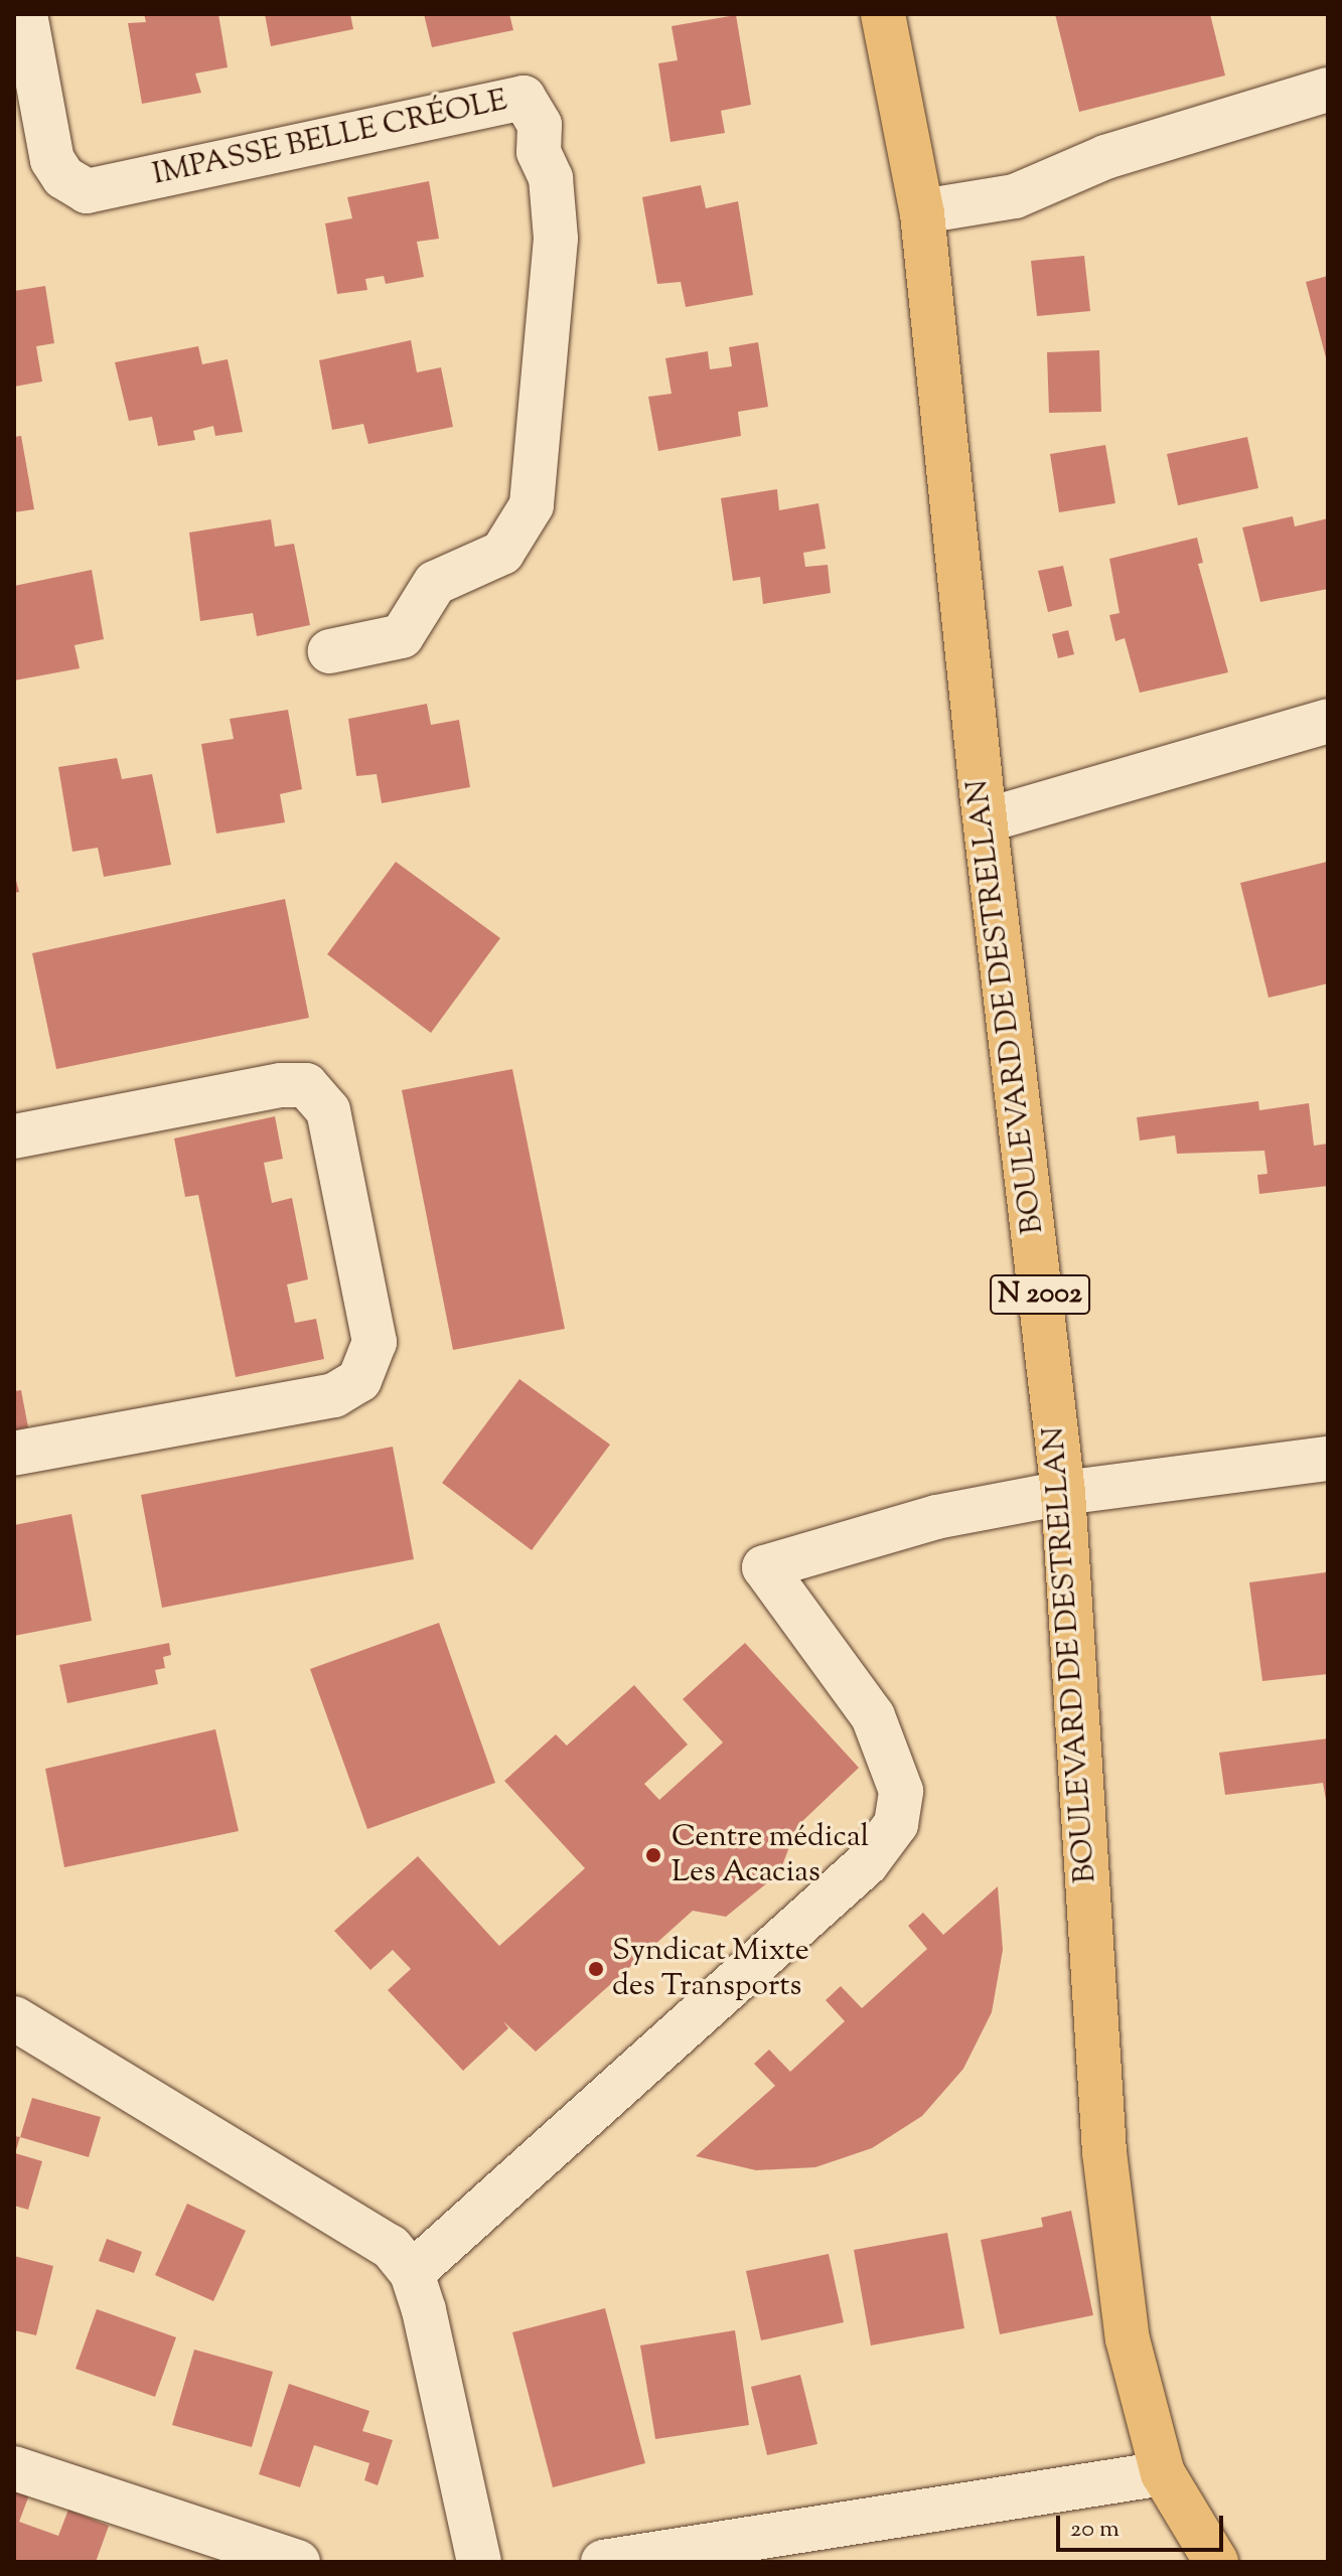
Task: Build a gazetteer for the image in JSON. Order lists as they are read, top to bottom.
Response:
{
  "streets": {
    "main road": ["BOULEVARD DE DESTRELLAN", "N 2002"],
    "street": ["IMPASSE BELLE CRÉOLE"]
  },
  "places": ["Centre médical Les Acacias", "Syndicat Mixte des Transports"],
  "scale_bar": "20 m"
}
